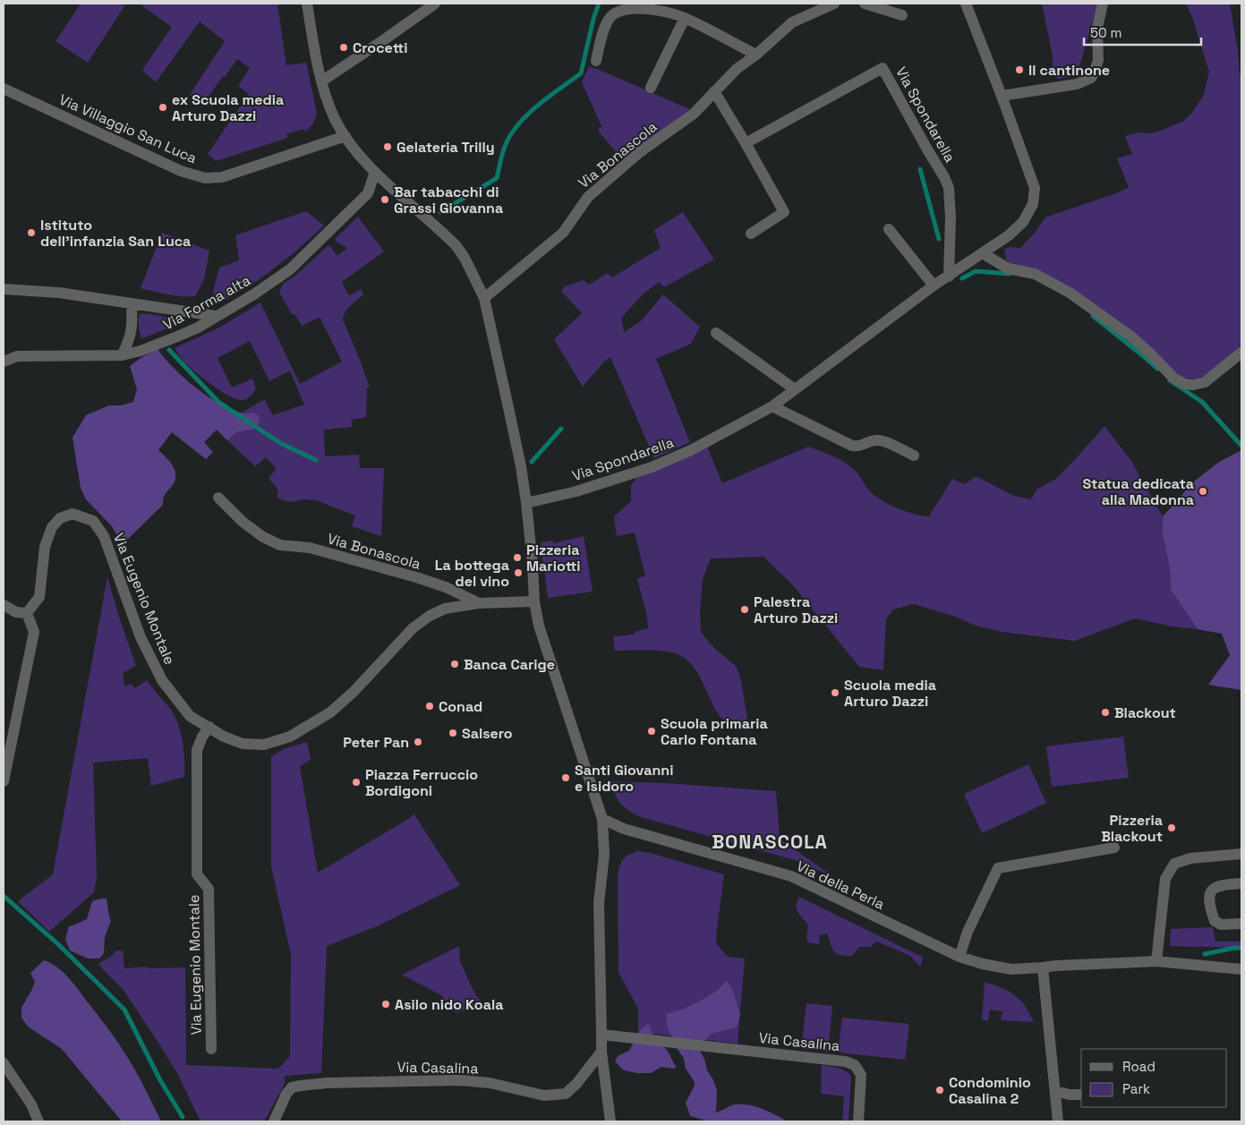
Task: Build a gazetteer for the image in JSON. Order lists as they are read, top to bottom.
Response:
{
  "streets": {
    "street": [
      "Via Spondarella",
      "Via Villaggio San Luca",
      "Via Bonascola",
      "Via Forma alta",
      "Via Eugenio Montale",
      "Via della Perla",
      "Via Casalina"
    ]
  },
  "crossings": [
    ["Via Bonascola", "Via Eugenio Montale"]
  ],
  "districts": ["BONASCOLA"],
  "places": [
    "Crocetti",
    "Il cantinone",
    "ex Scuola media Arturo Dazzi",
    "Gelateria Trilly",
    "Bar tabacchi di Grassi Giovanna",
    "Istituto dell'infanzia San Luca",
    "Statua dedicata alla Madonna",
    "Pizzeria Mariotti",
    "La bottega del vino",
    "Palestra Arturo Dazzi",
    "Banca Carige",
    "Scuola media Arturo Dazzi",
    "Conad",
    "Blackout",
    "Scuola primaria Carlo Fontana",
    "Salsero",
    "Peter Pan",
    "Santi Giovanni e Isidoro",
    "Piazza Ferruccio Bordigoni",
    "Pizzeria Blackout",
    "Asilo nido Koala",
    "Condominio Casalina 2"
  ],
  "legend": ["Road", "Park"],
  "scale_bar": "50 m"
}
